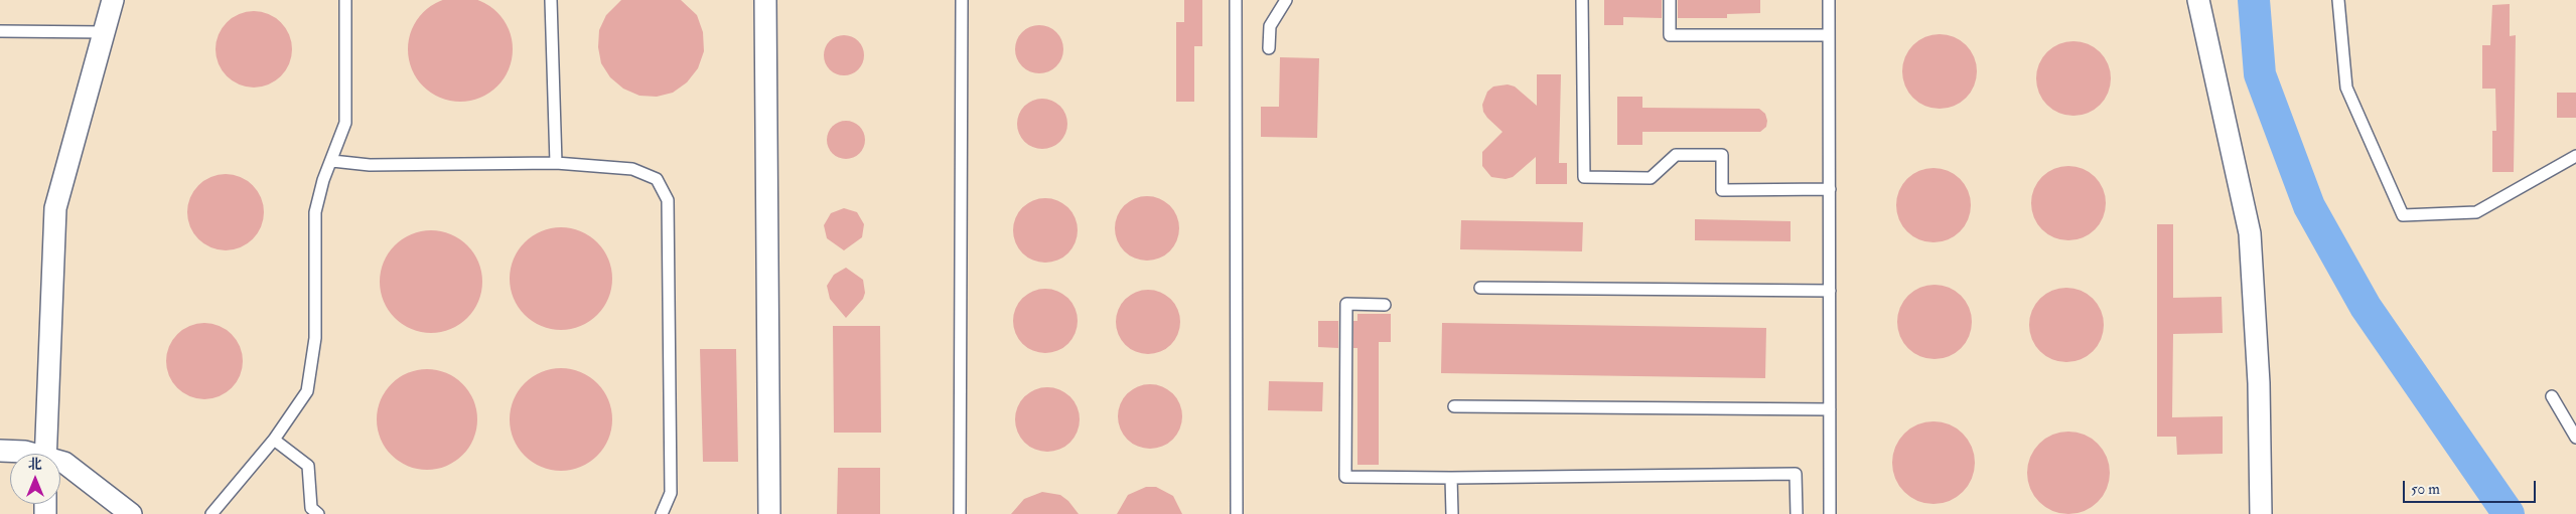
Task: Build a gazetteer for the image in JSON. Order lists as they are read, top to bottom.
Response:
{
  "scale_bar": "50 m",
  "north": "top"
}
